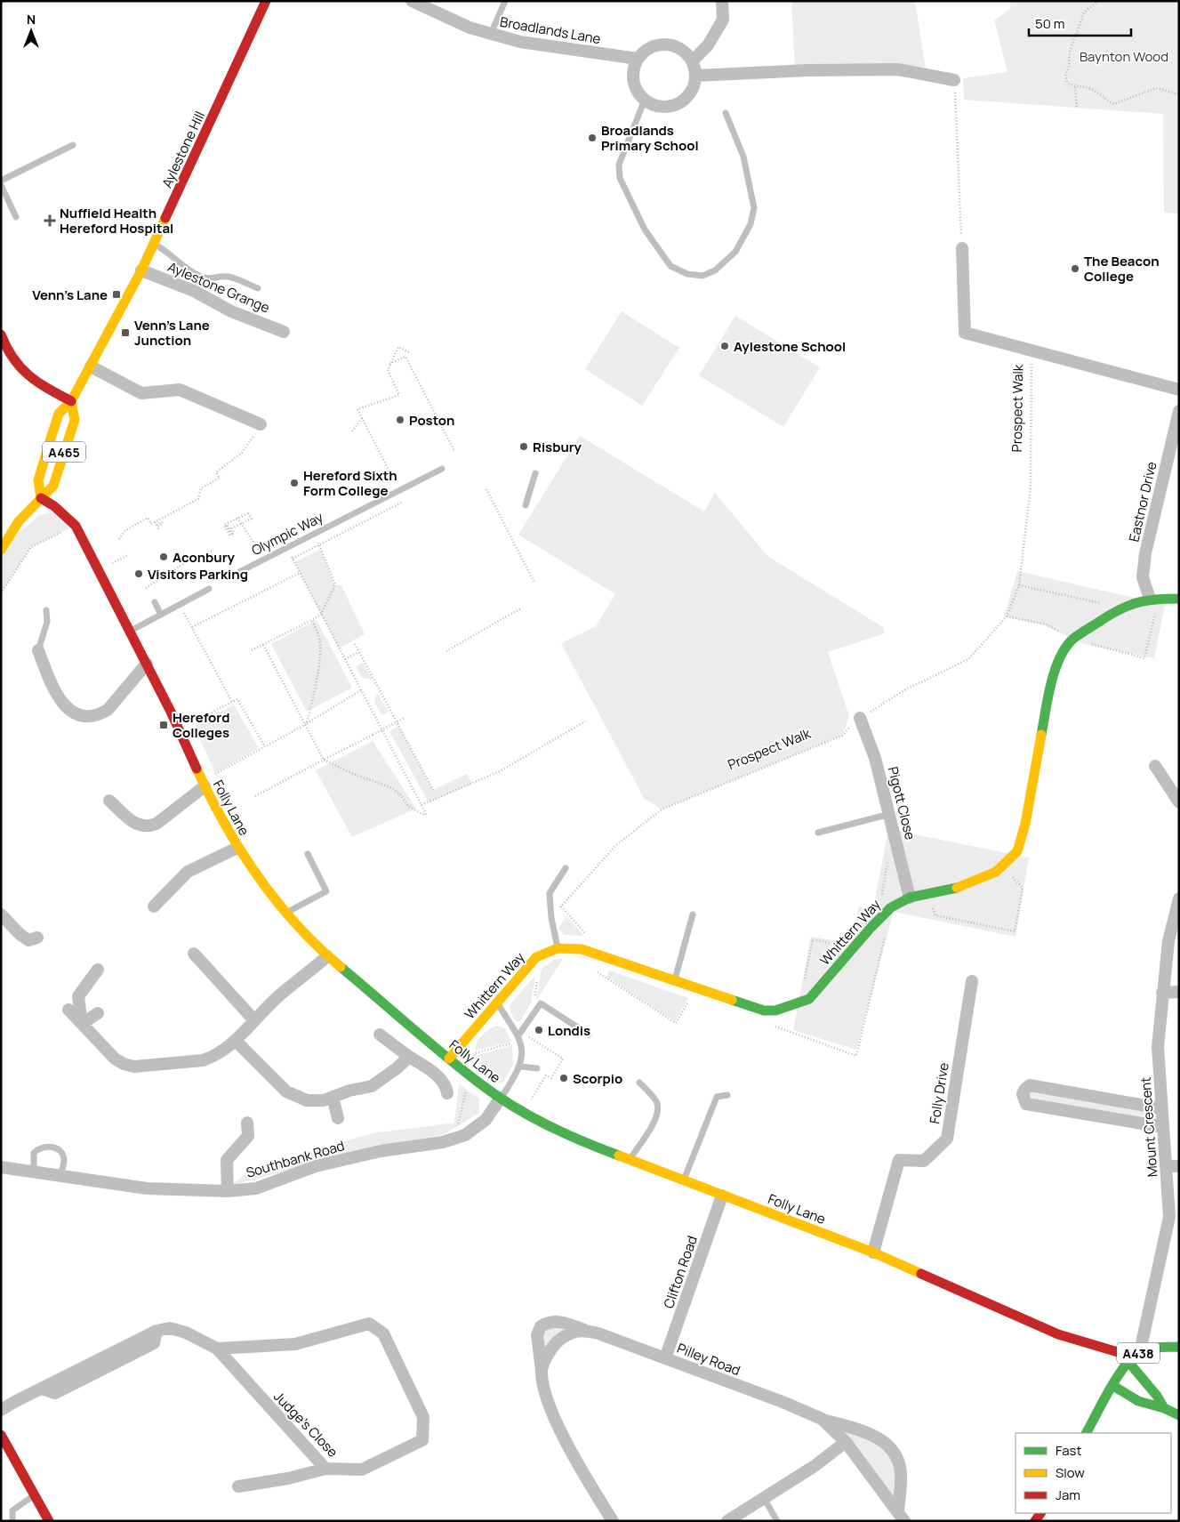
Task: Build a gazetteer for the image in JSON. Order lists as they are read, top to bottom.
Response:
{
  "streets": {
    "main road": [
      "Aylestone Hill",
      "A465",
      "Folly Lane",
      "Whittern Way",
      "A438"
    ],
    "street": [
      "Broadlands Lane",
      "Aylestone Grange",
      "Prospect Walk",
      "Eastnor Drive",
      "Pigott Close",
      "Folly Drive",
      "Mount Crescent",
      "Southbank Road",
      "Clifton Road",
      "Pilley Road",
      "Judge's Close"
    ],
    "lane": ["Olympic Way"]
  },
  "crossings": [
    ["Aylestone Hill", "Aylestone Grange"],
    ["Aylestone Hill", "A465"],
    ["Aylestone Hill", "Folly Lane"],
    ["Prospect Walk", "Pigott Close"],
    ["A465", "Folly Lane"],
    ["Eastnor Drive", "Whittern Way"],
    ["Pigott Close", "Whittern Way"],
    ["Folly Lane", "Whittern Way"],
    ["Folly Lane", "Folly Drive"],
    ["Folly Lane", "Mount Crescent"],
    ["Folly Lane", "Southbank Road"],
    ["Folly Lane", "Clifton Road"],
    ["Folly Lane", "A438"],
    ["Mount Crescent", "A438"],
    ["Clifton Road", "Pilley Road"]
  ],
  "parks": ["Baynton Wood"],
  "places": {
    "other": [
      "Broadlands Primary School",
      "The Beacon College",
      "Aylestone School",
      "Poston",
      "Risbury",
      "Hereford Sixth Form College",
      "Aconbury",
      "Visitors Parking",
      "Londis",
      "Scorpio"
    ],
    "health": ["Nuffield Health Hereford Hospital"],
    "transit": ["Venn's Lane", "Venn's Lane Junction", "Hereford Colleges"]
  },
  "legend": ["Fast", "Slow", "Jam"],
  "scale_bar": "50 m",
  "north": "top"
}
